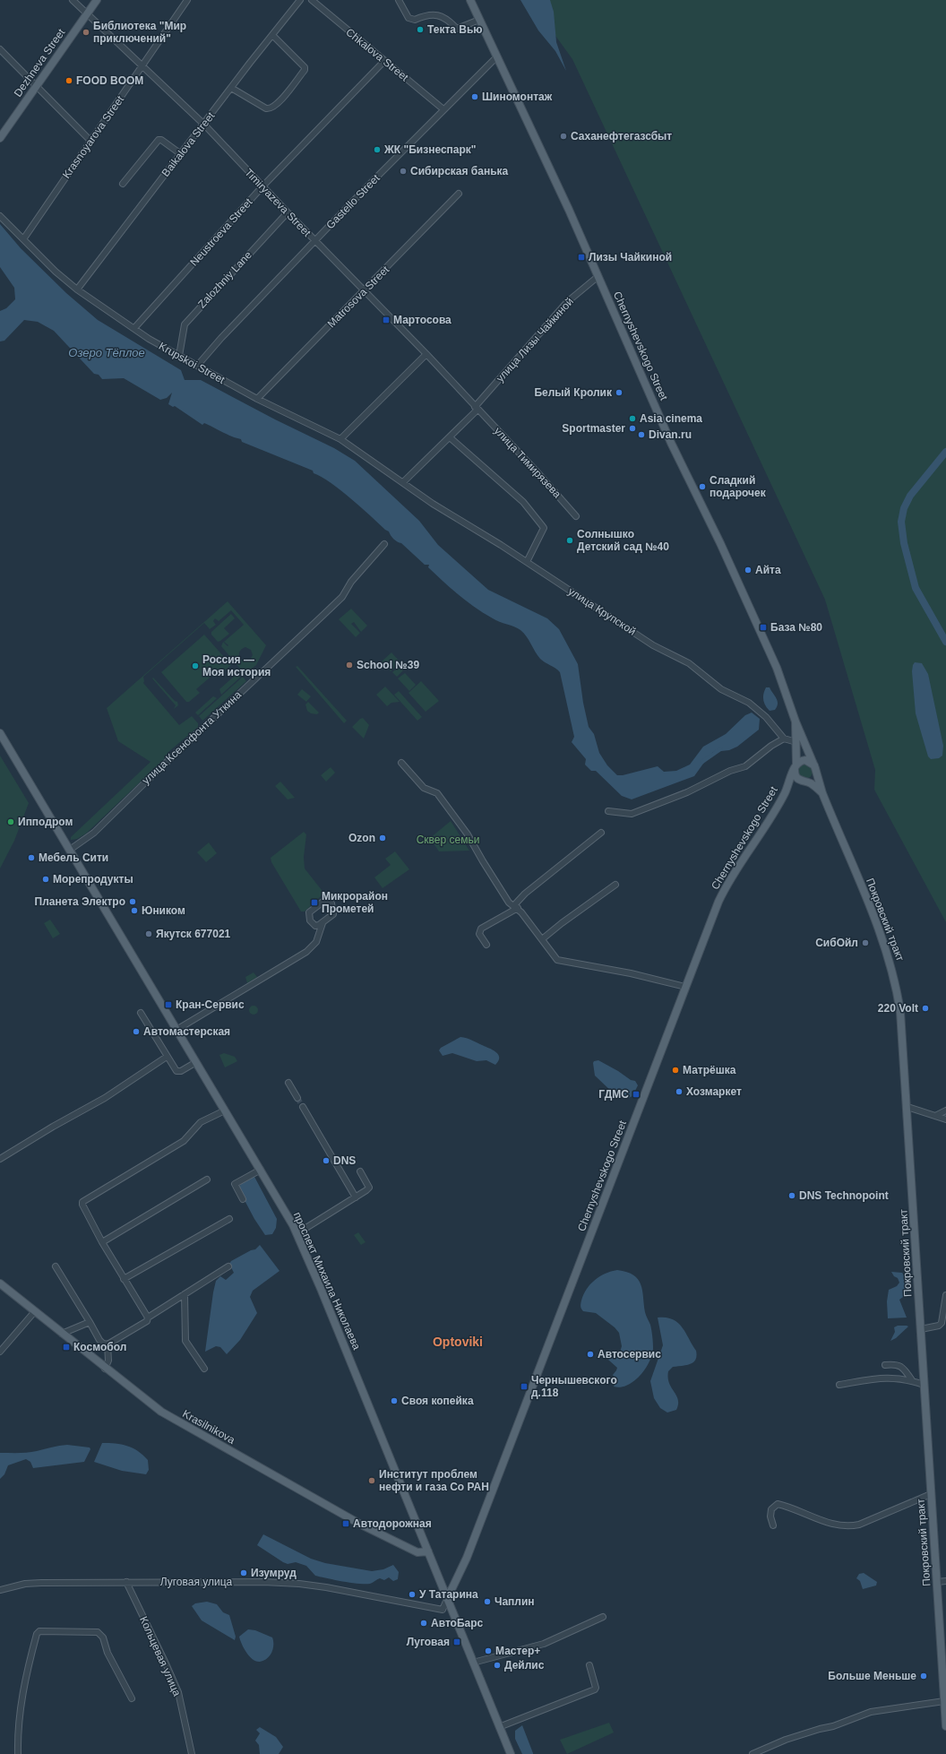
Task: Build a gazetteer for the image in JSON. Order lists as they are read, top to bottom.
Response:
{
  "streets": {
    "main road": [
      "Dezhneva Street",
      "Chernyshevskogo Street",
      "Покровский тракт",
      "проспект Михаила Николаева",
      "Krasilnikova"
    ],
    "street": [
      "Chkalova Street",
      "Krasnoyarova Street",
      "Baikalova Street",
      "Gastello Street",
      "Timiryazeva Street",
      "Neustroeva Street",
      "Zalozhniy Lane",
      "Matrosova Street",
      "улица Лизы Чайкиной",
      "Krupskoi Street",
      "улица Тимирязева",
      "улица Крупской",
      "улица Ксенофонта Уткина",
      "Луговая улица",
      "Кольцевая улица"
    ]
  },
  "crossings": [
    ["Chkalova Street", "Gastello Street"],
    ["Chkalova Street", "Neustroeva Street"],
    ["Dezhneva Street", "Timiryazeva Street"],
    ["Krasnoyarova Street", "Timiryazeva Street"],
    ["Krasnoyarova Street", "Krupskoi Street"],
    ["Baikalova Street", "Timiryazeva Street"],
    ["Baikalova Street", "Krupskoi Street"],
    ["Gastello Street", "Timiryazeva Street"],
    ["Gastello Street", "Chernyshevskogo Street"],
    ["Gastello Street", "Krupskoi Street"],
    ["Timiryazeva Street", "Neustroeva Street"],
    ["Timiryazeva Street", "Zalozhniy Lane"],
    ["Timiryazeva Street", "Matrosova Street"],
    ["Timiryazeva Street", "улица Лизы Чайкиной"],
    ["Timiryazeva Street", "улица Тимирязева"],
    ["Neustroeva Street", "Krupskoi Street"],
    ["Zalozhniy Lane", "Krupskoi Street"],
    ["Matrosova Street", "Krupskoi Street"],
    ["улица Лизы Чайкиной", "Chernyshevskogo Street"],
    ["улица Лизы Чайкиной", "Krupskoi Street"],
    ["улица Лизы Чайкиной", "улица Тимирязева"],
    ["улица Лизы Чайкиной", "улица Крупской"],
    ["Chernyshevskogo Street", "Покровский тракт"],
    ["Chernyshevskogo Street", "проспект Михаила Николаева"],
    ["Chernyshevskogo Street", "Луговая улица"],
    ["Krupskoi Street", "улица Крупской"],
    ["улица Ксенофонта Уткина", "проспект Михаила Николаева"],
    ["проспект Михаила Николаева", "Krasilnikova"],
    ["проспект Михаила Николаева", "Луговая улица"],
    ["Луговая улица", "Кольцевая улица"]
  ],
  "districts": ["Optoviki"],
  "water": ["Озеро Тёплое"],
  "parks": ["Сквер семьи"],
  "places": {
    "other": [
      "Текта Вью",
      "Библиотека \"Мир приключений\"",
      "FOOD BOOM",
      "Шиномонтаж",
      "Саханефтегазсбыт",
      "ЖК \"Бизнеспарк\"",
      "Сибирская банька",
      "Белый Кролик",
      "Asia cinema",
      "Sportmaster",
      "Divan.ru",
      "Сладкий подарочек",
      "Солнышко Детский сад №40",
      "Айта",
      "School №39",
      "Россия — Моя история",
      "Ипподром",
      "Ozon",
      "Мебель Сити",
      "Морепродукты",
      "Планета Электро",
      "Юником",
      "Якутск 677021",
      "СибОйл",
      "220 Volt",
      "Автомастерская",
      "Матрёшка",
      "Хозмаркет",
      "DNS",
      "DNS Technopoint",
      "Автосервис",
      "Своя копейка",
      "Институт проблем нефти и газа Со РАН",
      "Изумруд",
      "У Татарина",
      "Чаплин",
      "АвтоБарс",
      "Мастер+",
      "Дейлис",
      "Больше Меньше"
    ],
    "transit": [
      "Лизы Чайкиной",
      "Мартосова",
      "База №80",
      "Микрорайон Прометей",
      "Кран-Сервис",
      "ГДМС",
      "Космобол",
      "Чернышевского д.118",
      "Автодорожная",
      "Луговая"
    ]
  }
}
